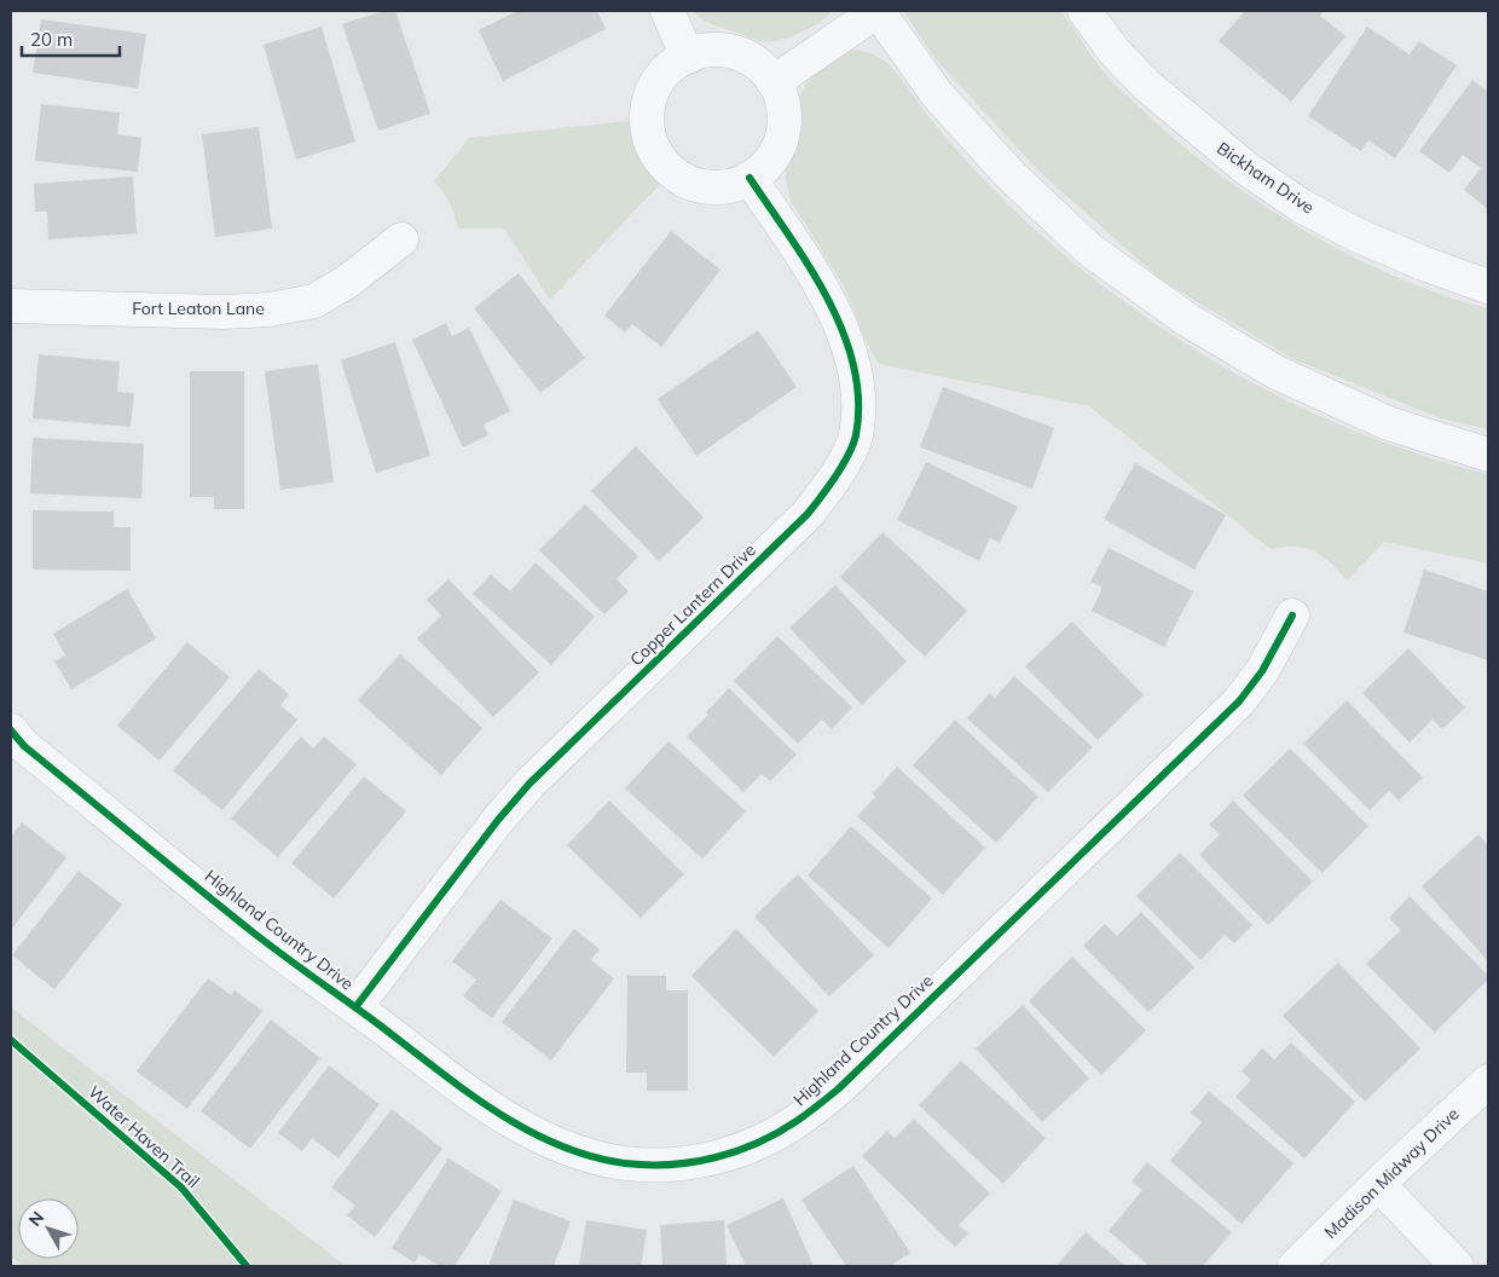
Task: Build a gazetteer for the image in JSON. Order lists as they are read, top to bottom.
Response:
{
  "streets": {
    "street": [
      "Bickham Drive",
      "Fort Leaton Lane",
      "Copper Lantern Drive",
      "Highland Country Drive",
      "Madison Midway Drive"
    ],
    "cycle path": ["Water Haven Trail"]
  },
  "crossings": [
    ["Copper Lantern Drive", "Highland Country Drive"]
  ],
  "scale_bar": "20 m",
  "north": "top left"
}
